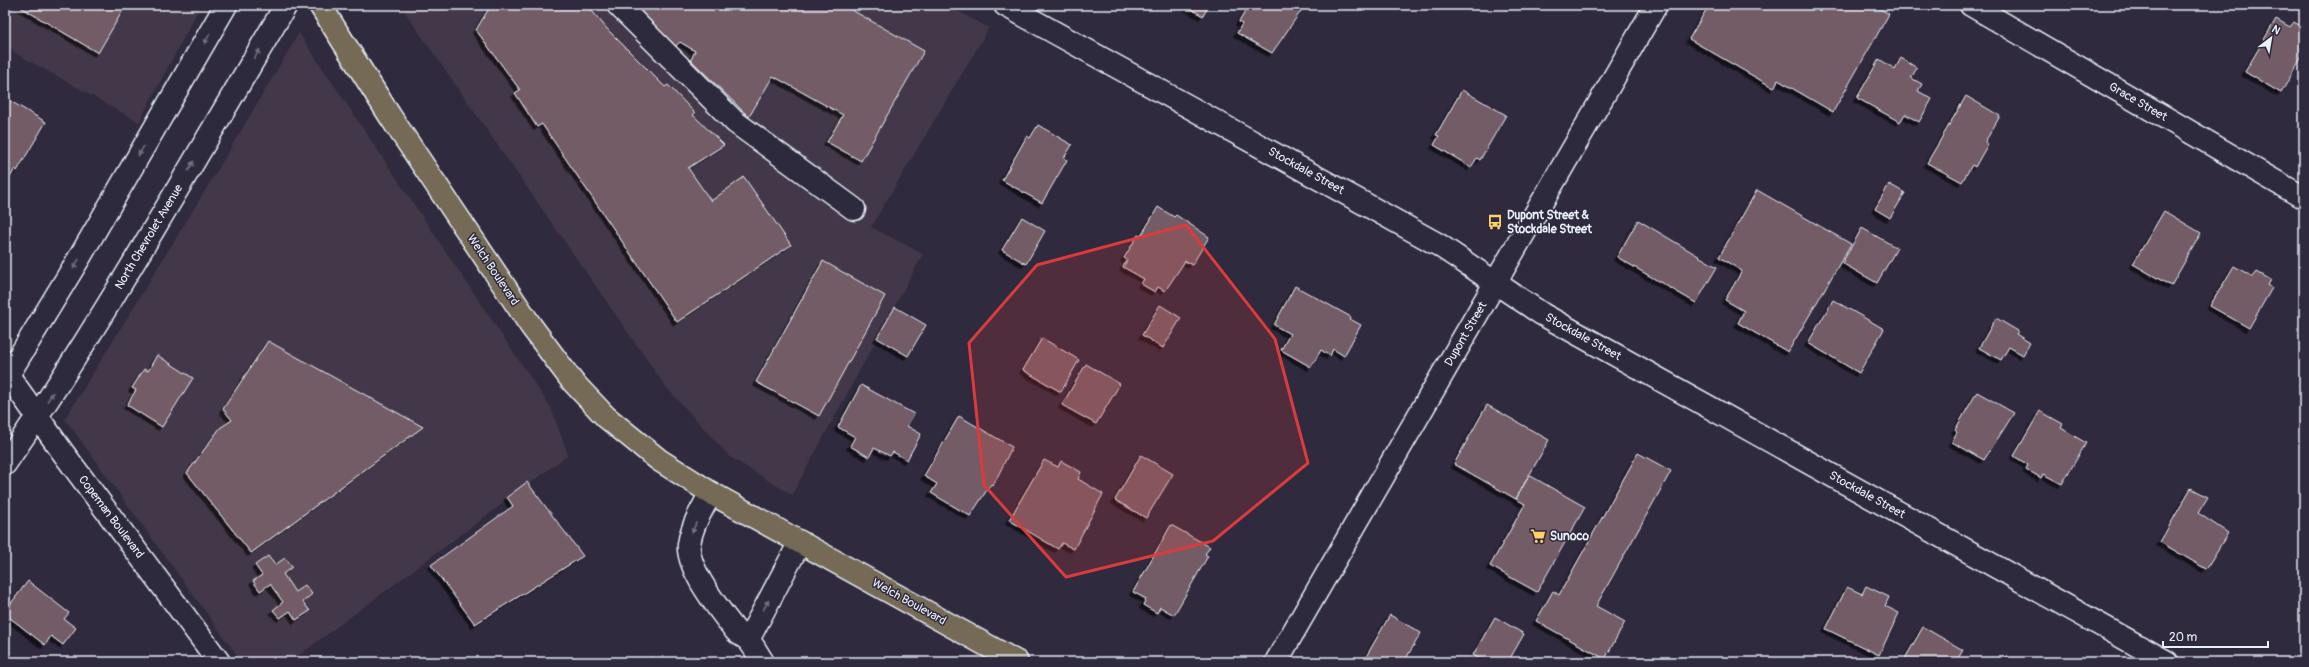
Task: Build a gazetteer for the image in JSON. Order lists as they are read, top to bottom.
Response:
{
  "streets": {
    "main road": ["Welch Boulevard"],
    "street": [
      "Grace Street",
      "Stockdale Street",
      "North Chevrolet Avenue",
      "Dupont Street",
      "Copeman Boulevard"
    ]
  },
  "crossings": [
    ["Stockdale Street", "Dupont Street"],
    ["North Chevrolet Avenue", "Copeman Boulevard"]
  ],
  "places": {
    "bus stop": ["Dupont Street & Stockdale Street"],
    "supermarket": ["Sunoco"]
  },
  "scale_bar": "20 m",
  "north": "top right"
}
